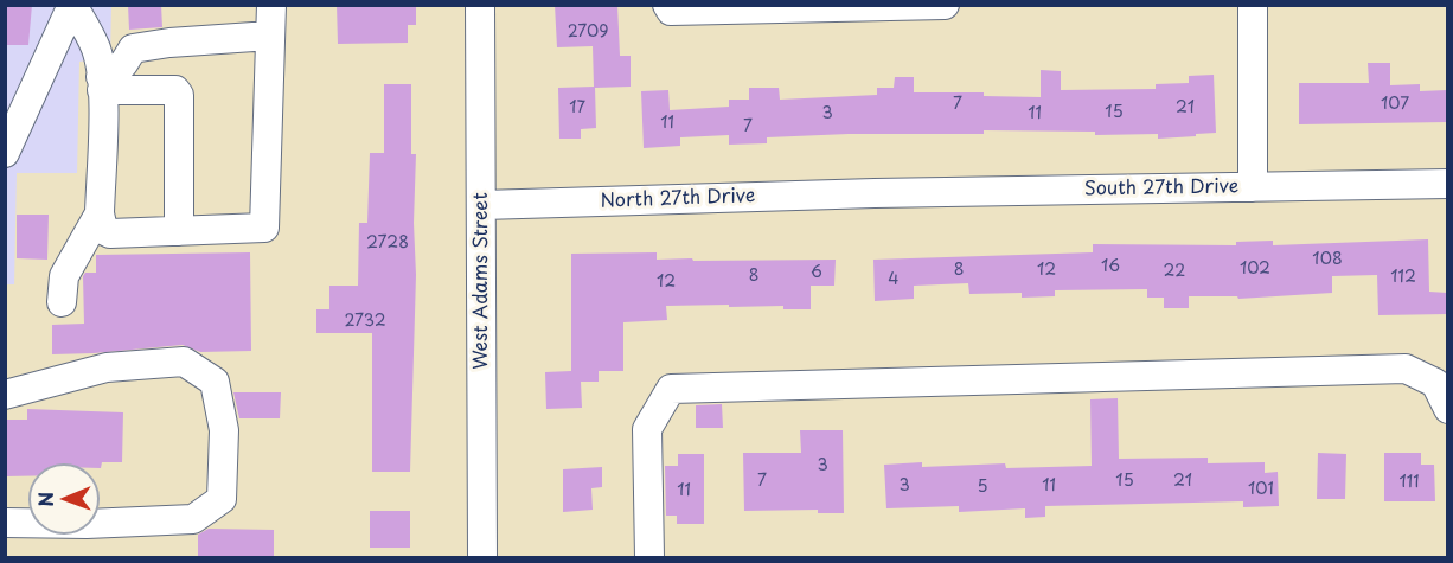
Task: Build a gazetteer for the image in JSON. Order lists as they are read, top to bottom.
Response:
{
  "streets": {
    "street": ["South 27th Drive", "North 27th Drive", "West Adams Street"]
  },
  "crossings": [
    ["South 27th Drive", "North 27th Drive"],
    ["North 27th Drive", "West Adams Street"]
  ],
  "house_numbers": [
    "2709",
    "7",
    "107",
    "17",
    "21",
    "15",
    "3",
    "11",
    "11",
    "7",
    "2728",
    "108",
    "16",
    "102",
    "8",
    "12",
    "22",
    "6",
    "8",
    "112",
    "4",
    "12",
    "2732",
    "3",
    "7",
    "15",
    "21",
    "111",
    "3",
    "11",
    "5",
    "101",
    "11"
  ],
  "north": "left"
}
